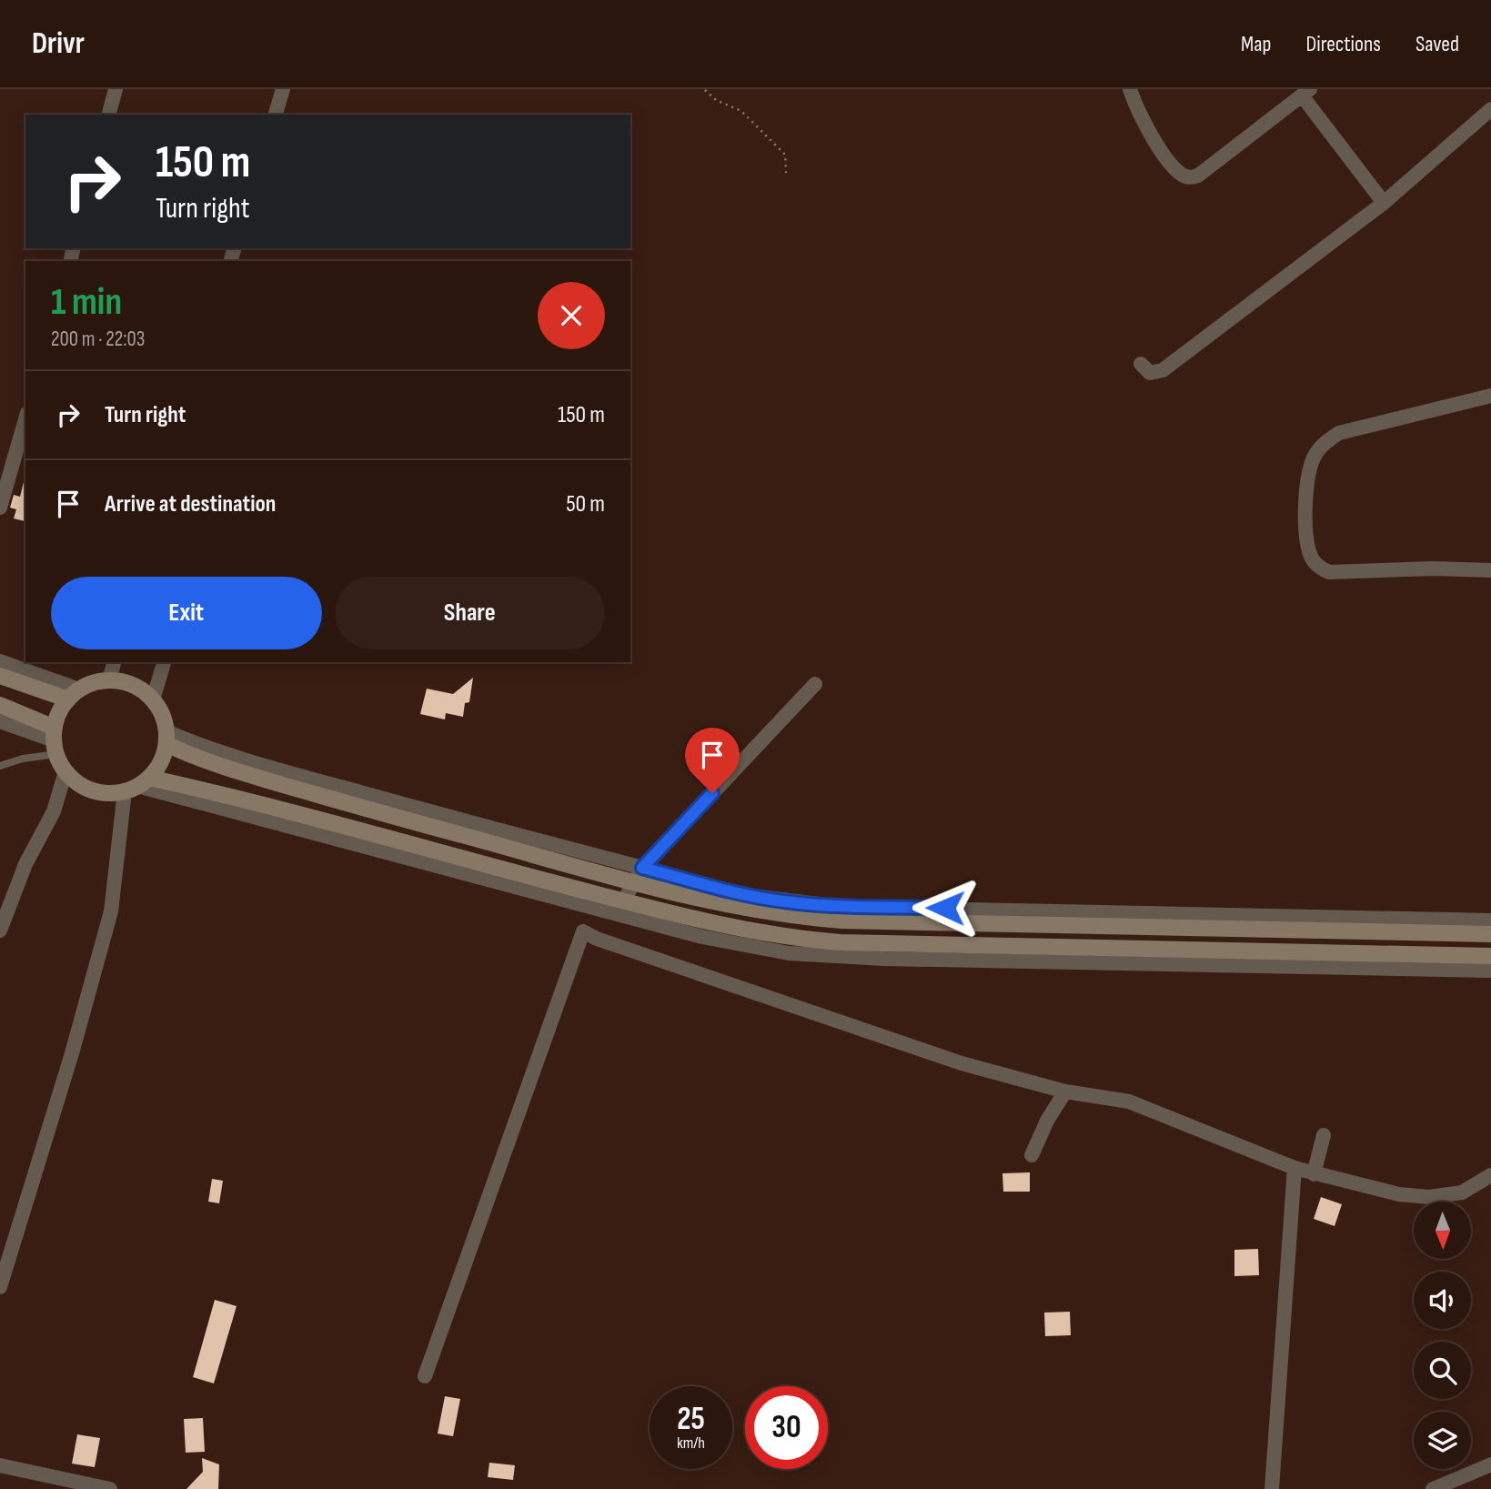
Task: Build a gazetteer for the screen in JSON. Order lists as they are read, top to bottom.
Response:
{
  "north": "bottom",
  "page": {
    "header": "Drivr",
    "nav": ["Map", "Directions", "Saved"],
    "turn": ["150 m", "Turn right"],
    "heading": ["1 min", "200 m · 22:03"],
    "list": [
      {
        "name": "Turn right",
        "value": "150 m"
      },
      {
        "name": "Arrive at destination",
        "value": "50 m"
      }
    ],
    "buttons": ["Exit", "Share"],
    "speed": "25 km/h",
    "limit": "30"
  }
}
